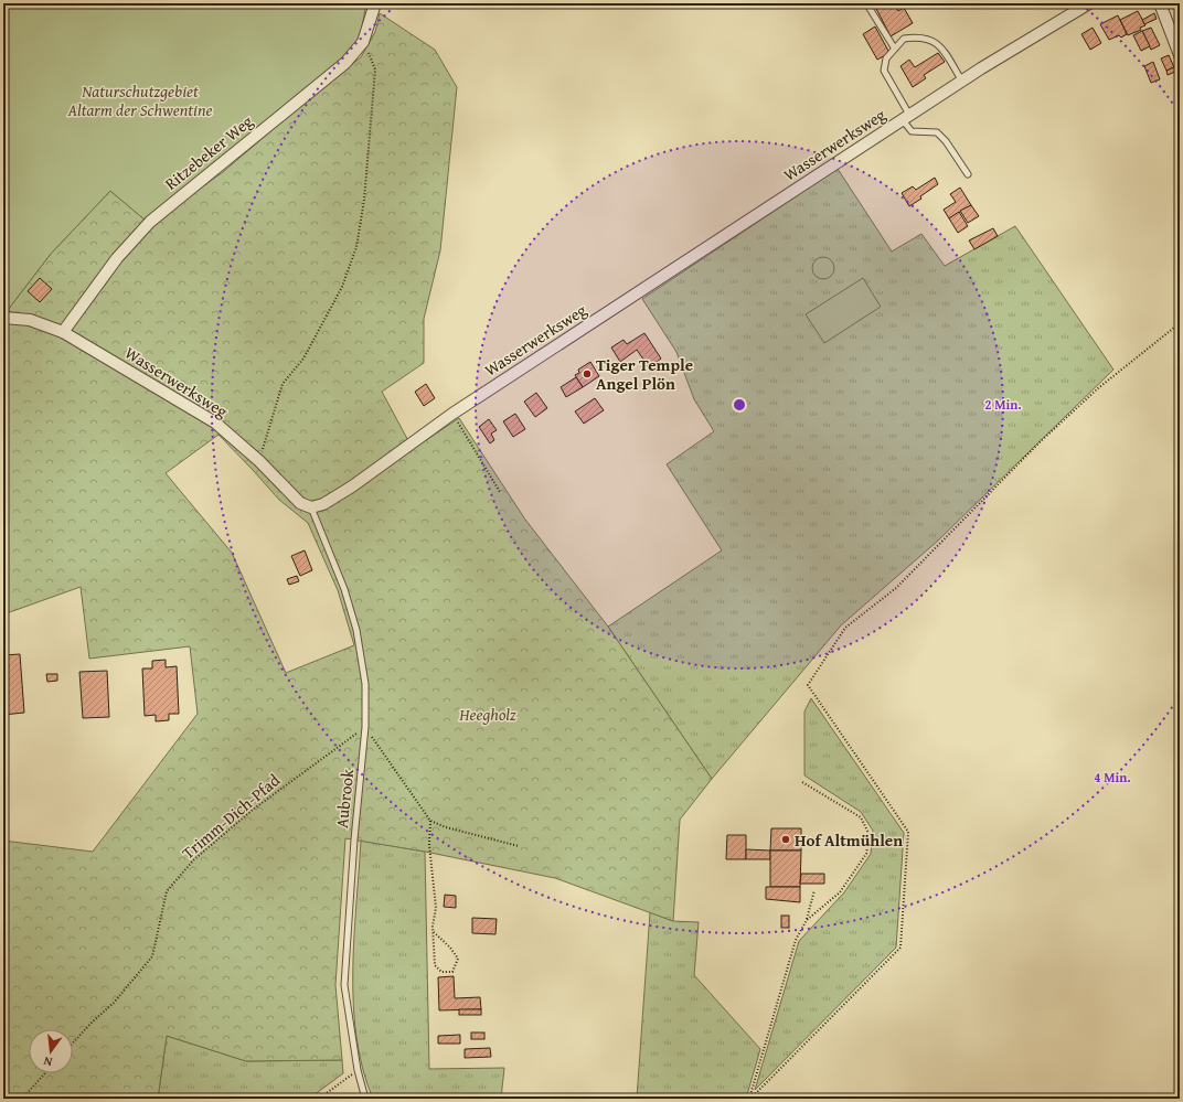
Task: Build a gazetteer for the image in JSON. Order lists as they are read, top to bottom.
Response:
{
  "streets": {
    "street": ["Wasserwerksweg", "Ritzebeker Weg"],
    "lane": ["Aubrook"],
    "path": ["Trimm-Dich-Pfad"]
  },
  "crossings": [
    ["Wasserwerksweg", "Ritzebeker Weg"],
    ["Wasserwerksweg", "Aubrook"],
    ["Aubrook", "Trimm-Dich-Pfad"]
  ],
  "parks": ["Naturschutzgebiet Altarm der Schwentine", "Heegholz"],
  "places": ["Tiger Temple Angel Plön", "Hof Altmühlen"],
  "north": "bottom",
  "rings": ["2 Min.", "4 Min."]
}
